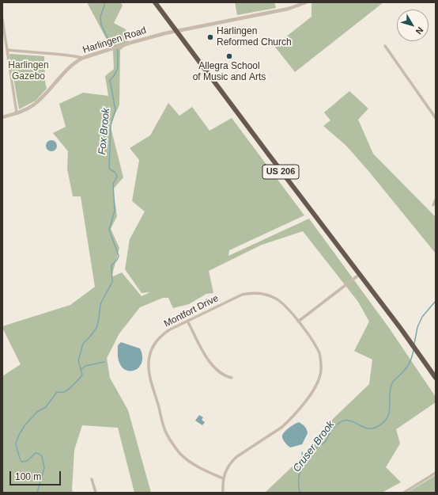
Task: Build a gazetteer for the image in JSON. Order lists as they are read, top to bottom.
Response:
{
  "streets": {
    "highway": ["US 206"],
    "street": ["Harlingen Road", "Montfort Drive"]
  },
  "crossings": [
    ["Harlingen Road", "US 206"]
  ],
  "water": ["Fox Brook", "Cruser Brook"],
  "parks": ["Harlingen Gazebo"],
  "places": ["Harlingen Reformed Church", "Allegra School of Music and Arts"],
  "scale_bar": "100 m",
  "north": "bottom right"
}
